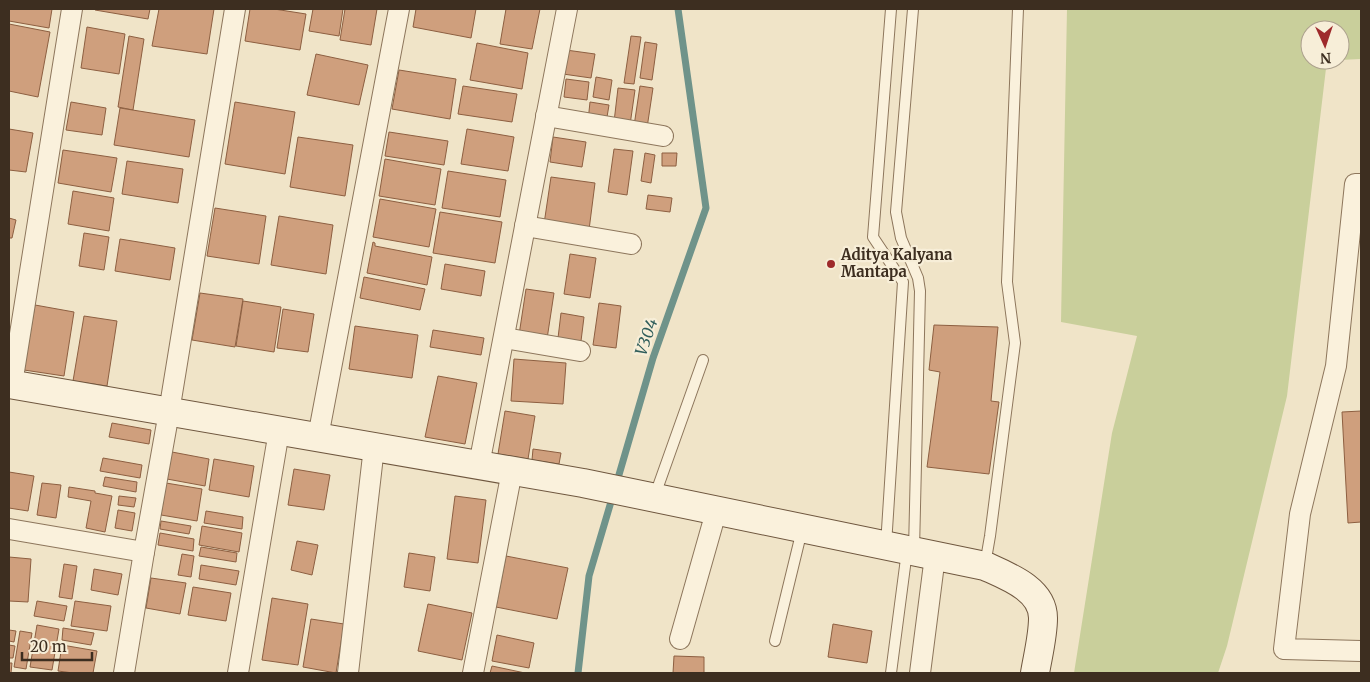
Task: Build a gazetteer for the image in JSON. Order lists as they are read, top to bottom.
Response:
{
  "water": ["V304"],
  "places": ["Aditya Kalyana Mantapa"],
  "scale_bar": "20 m",
  "north": "bottom"
}
